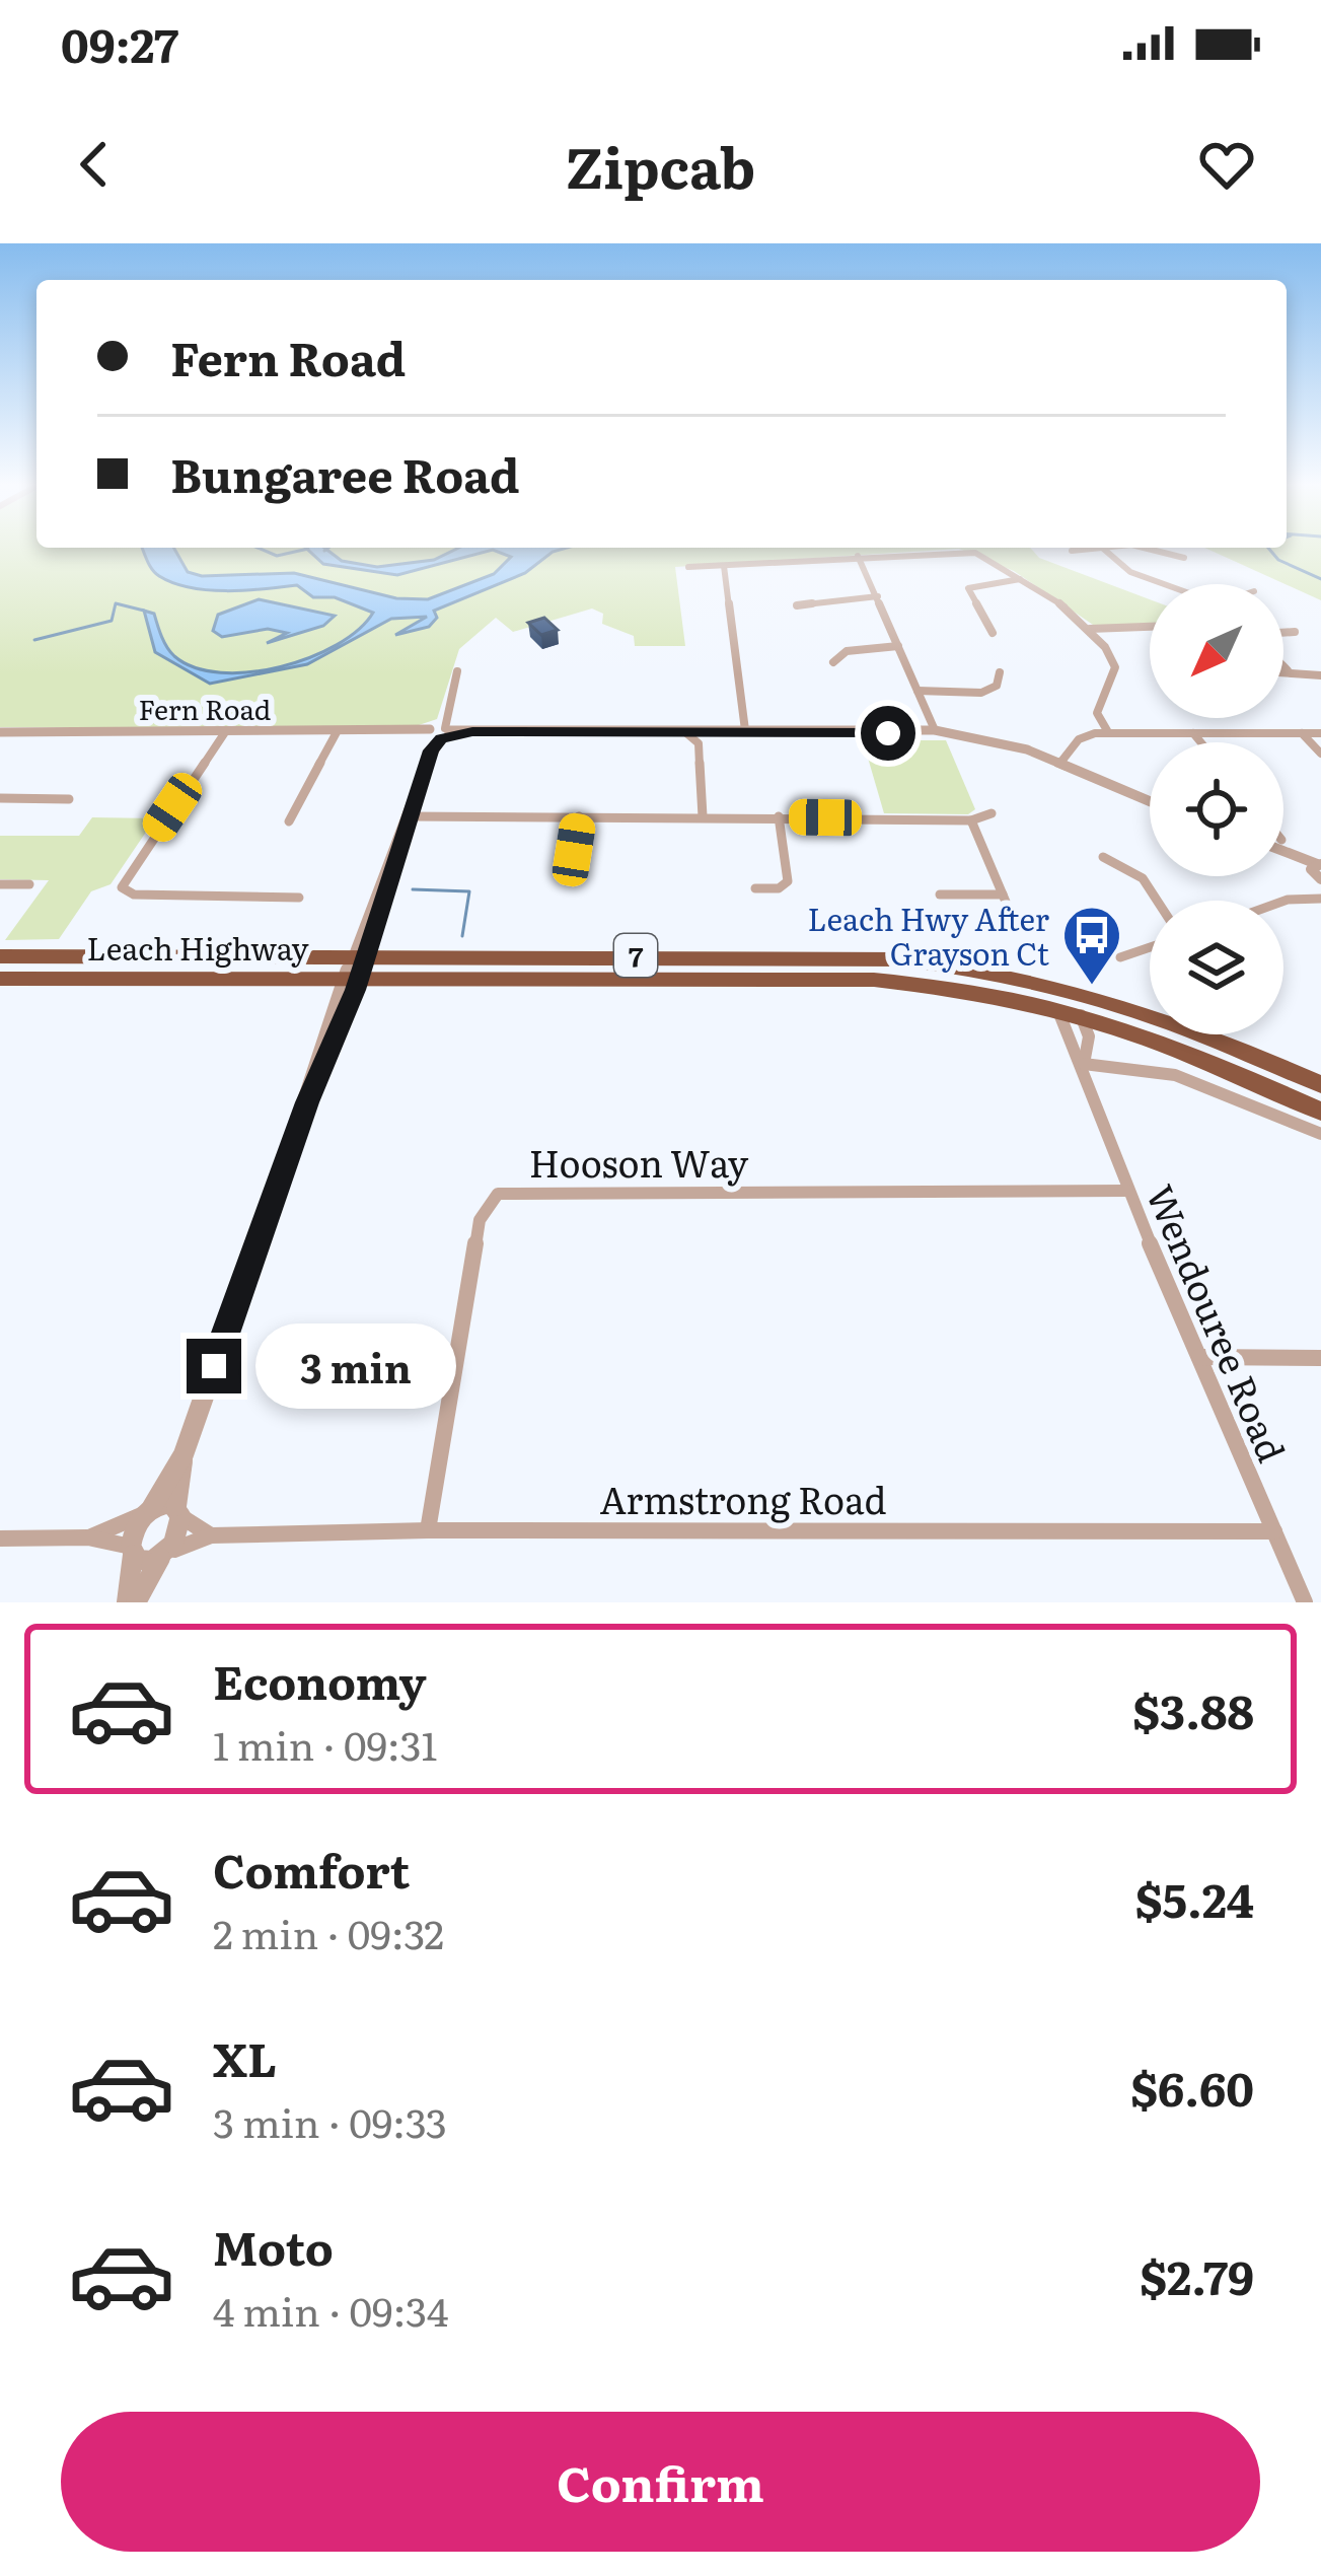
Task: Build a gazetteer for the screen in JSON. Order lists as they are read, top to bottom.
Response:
{
  "streets": {
    "highway": ["Leach Highway", "7"],
    "street": [
      "Fern Road",
      "Hooson Way",
      "Wendouree Road",
      "Armstrong Road"
    ]
  },
  "crossings": [
    ["Leach Highway", "Wendouree Road"],
    ["Hooson Way", "Wendouree Road"],
    ["Hooson Way", "Armstrong Road"],
    ["Wendouree Road", "Armstrong Road"]
  ],
  "places": {
    "bus stop": ["Leach Hwy After Grayson Ct"]
  },
  "north": "bottom left",
  "page": {
    "status": "09:27",
    "header": "Zipcab",
    "banner": ["Fern Road", "Bungaree Road"],
    "bubble": "3 min",
    "list": [
      {
        "name": "Economy",
        "note": "1 min · 09:31",
        "value": "$3.88"
      },
      {
        "name": "Comfort",
        "note": "2 min · 09:32",
        "value": "$5.24"
      },
      {
        "name": "XL",
        "note": "3 min · 09:33",
        "value": "$6.60"
      },
      {
        "name": "Moto",
        "note": "4 min · 09:34",
        "value": "$2.79"
      }
    ],
    "buttons": "Confirm"
  }
}
